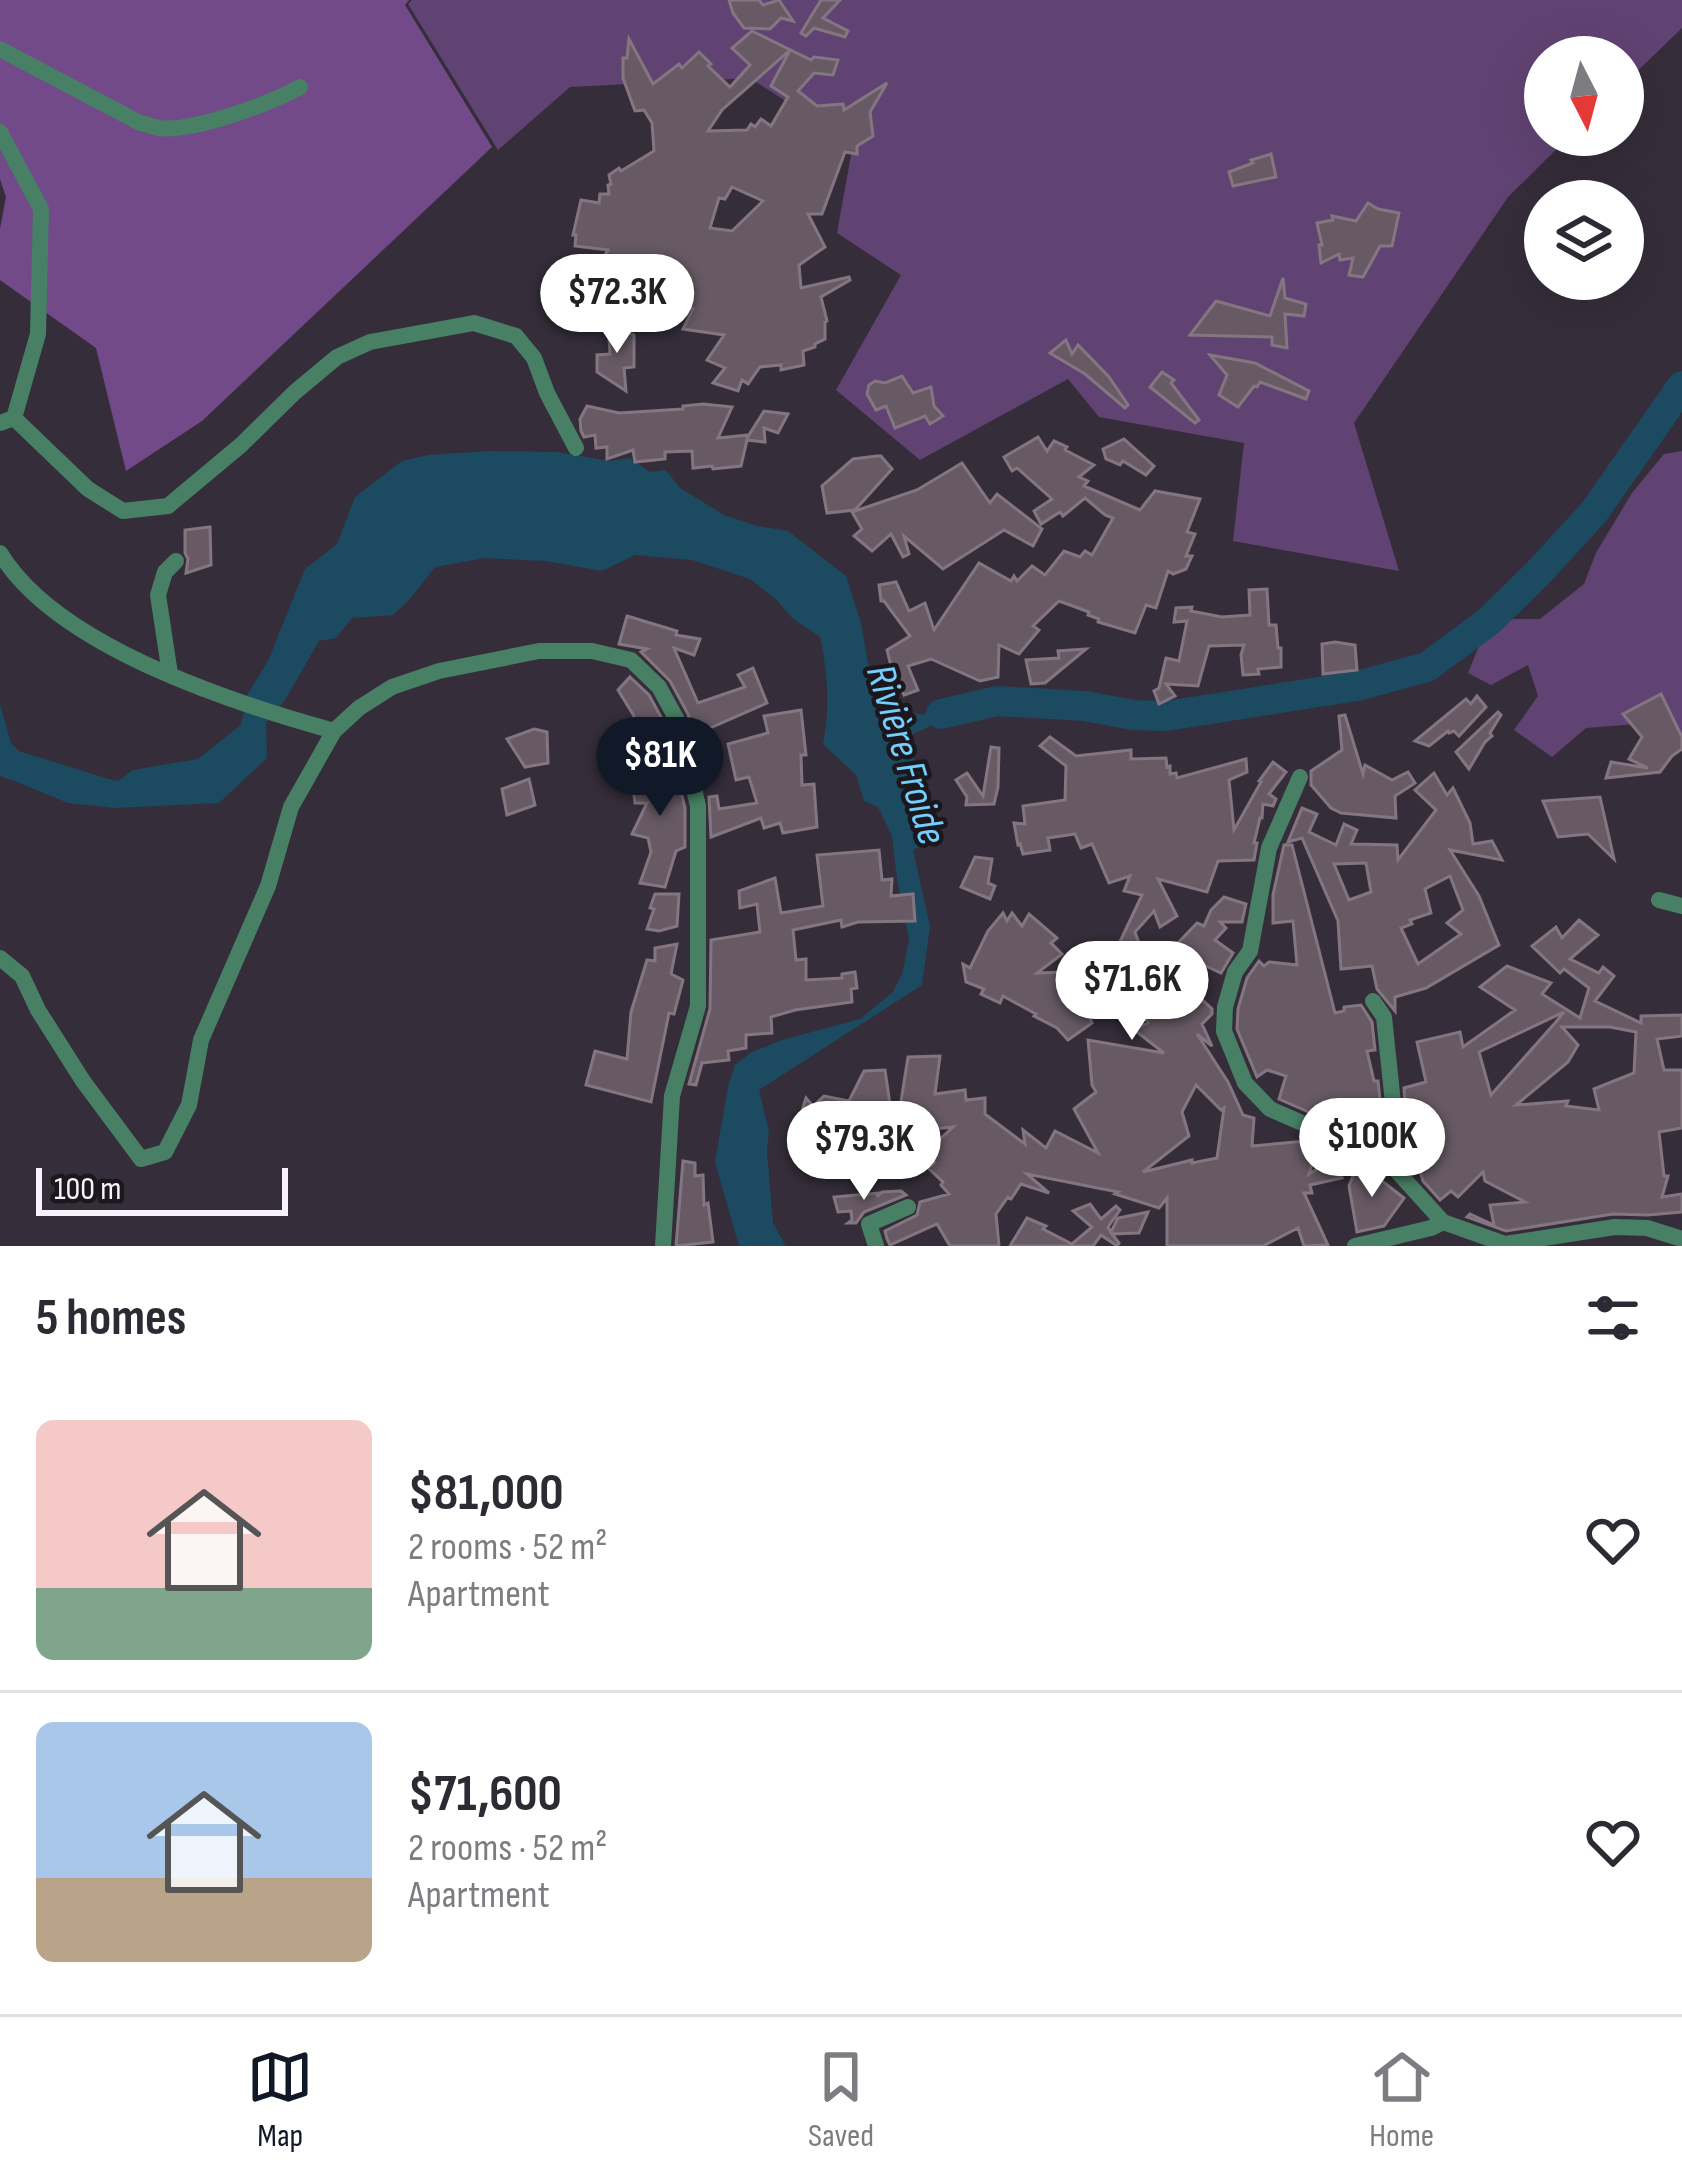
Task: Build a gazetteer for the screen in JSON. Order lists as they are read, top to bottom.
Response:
{
  "water": ["Rivière Froide"],
  "scale_bar": "100 m",
  "north": "bottom",
  "page": {
    "price": [
      "$72.3K",
      "$81K",
      "$71.6K",
      "$100K",
      "$79.3K"
    ],
    "scale": "100 m",
    "heading": "5 homes",
    "list": [
      {
        "name": "$81,000",
        "note": "2 rooms · 52 m² · Apartment"
      },
      {
        "name": "$71,600",
        "note": "2 rooms · 52 m² · Apartment"
      }
    ],
    "tabs": ["Map", "Saved", "Home"]
  }
}
